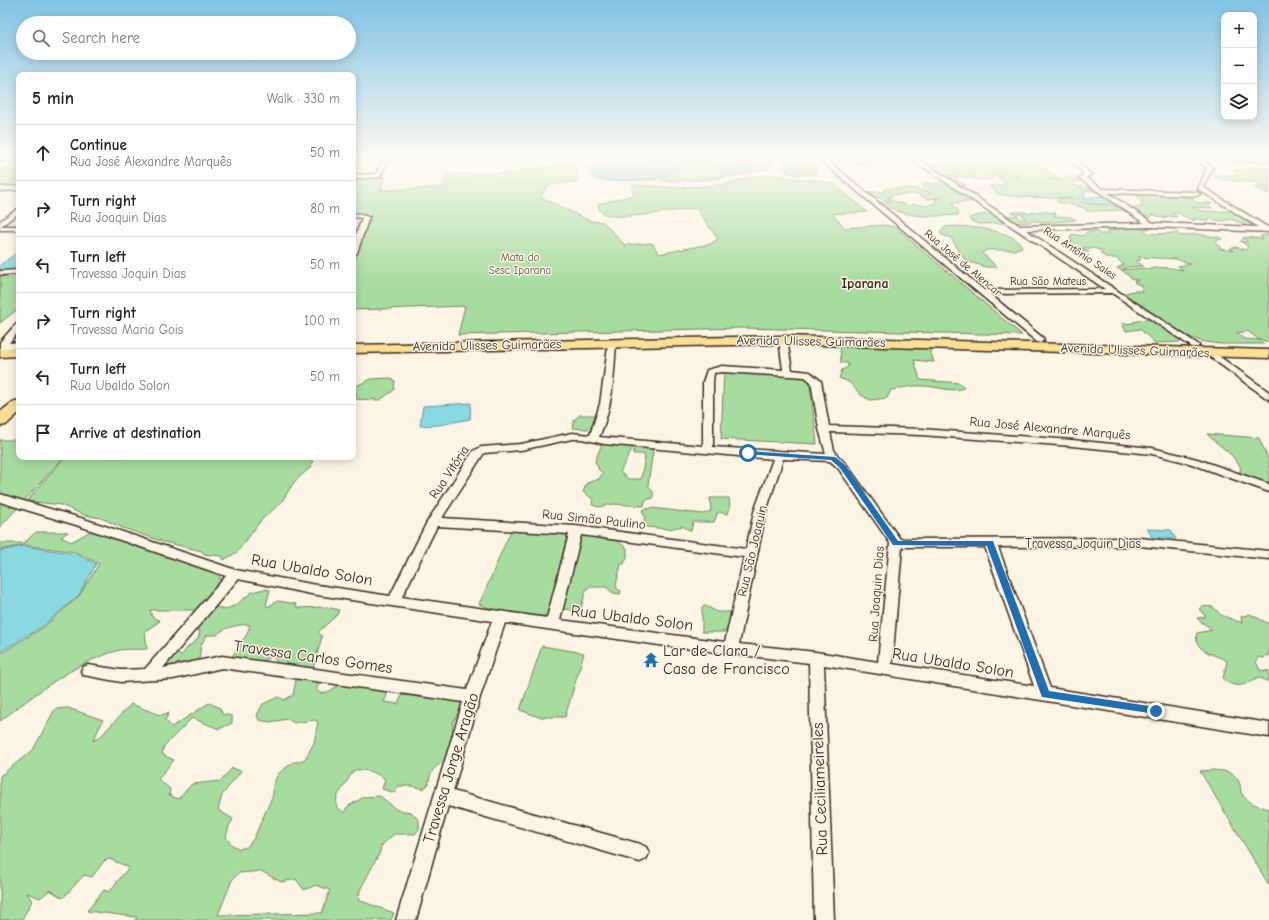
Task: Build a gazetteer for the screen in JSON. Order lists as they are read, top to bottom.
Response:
{
  "streets": {
    "main road": ["Avenida Ulisses Guimarães"],
    "street": [
      "Rua Antônio Sales",
      "Rua José de Alencar",
      "Rua São Mateus",
      "Rua José Alexandre Marquês",
      "Rua Vitória",
      "Rua Simão Paulino",
      "Travessa Joquin Dias",
      "Rua São Joaquin",
      "Rua Ubaldo Solon",
      "Rua Joaquin Dias",
      "Travessa Carlos Gomes",
      "Travessa Jorge Aragão",
      "Rua Ceciliameireles"
    ]
  },
  "crossings": [
    ["Rua Antônio Sales", "Rua São Mateus"],
    ["Rua Antônio Sales", "Avenida Ulisses Guimarães"],
    ["Rua José de Alencar", "Rua São Mateus"],
    ["Rua José de Alencar", "Avenida Ulisses Guimarães"],
    ["Rua José Alexandre Marquês", "Rua Joaquin Dias"],
    ["Rua Vitória", "Rua Simão Paulino"],
    ["Rua Vitória", "Rua Ubaldo Solon"],
    ["Rua Simão Paulino", "Rua São Joaquin"],
    ["Travessa Joquin Dias", "Rua Joaquin Dias"],
    ["Rua São Joaquin", "Rua Ubaldo Solon"],
    ["Rua Ubaldo Solon", "Rua Joaquin Dias"],
    ["Rua Ubaldo Solon", "Travessa Jorge Aragão"],
    ["Rua Ubaldo Solon", "Rua Ceciliameireles"],
    ["Travessa Carlos Gomes", "Travessa Jorge Aragão"]
  ],
  "districts": ["Iparana"],
  "parks": ["Mata do Sesc Iparana"],
  "places": {
    "temple": ["Lar de Clara / Casa de Francisco"]
  },
  "page": {
    "map_buttons": ["+", "−"],
    "search": "Search here",
    "heading": ["5 min", "Walk · 330 m"],
    "list": [
      ["Continue", "Rua José Alexandre Marquês", "50 m"],
      ["Turn right", "Rua Joaquin Dias", "80 m"],
      ["Turn left", "Travessa Joquin Dias", "50 m"],
      ["Turn right", "Travessa Maria Gois", "100 m"],
      ["Turn left", "Rua Ubaldo Solon", "50 m"],
      "Arrive at destination"
    ]
  }
}
